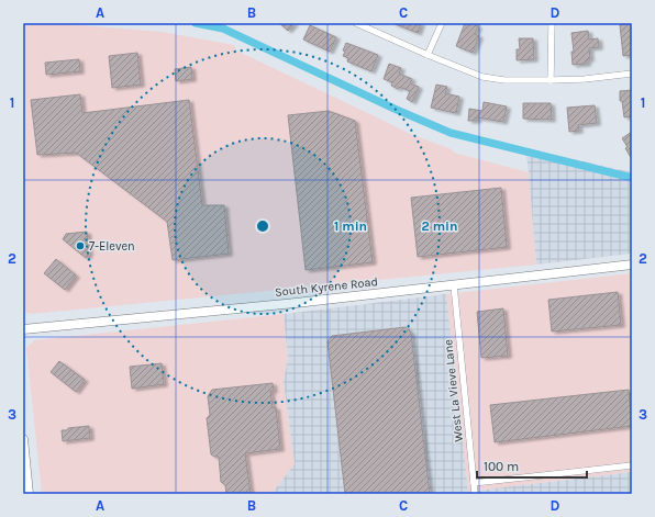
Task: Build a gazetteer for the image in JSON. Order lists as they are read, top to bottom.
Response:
{
  "streets": {
    "main road": ["South Kyrene Road"],
    "street": ["West La Vieve Lane"]
  },
  "crossings": [
    ["South Kyrene Road", "West La Vieve Lane"]
  ],
  "places": ["7-Eleven"],
  "scale_bar": "100 m",
  "grid": {
    "columns": [
      "A",
      "B",
      "C",
      "D"
    ],
    "rows": ["1", "2", "3"]
  },
  "rings": ["1 min", "2 min"]
}
